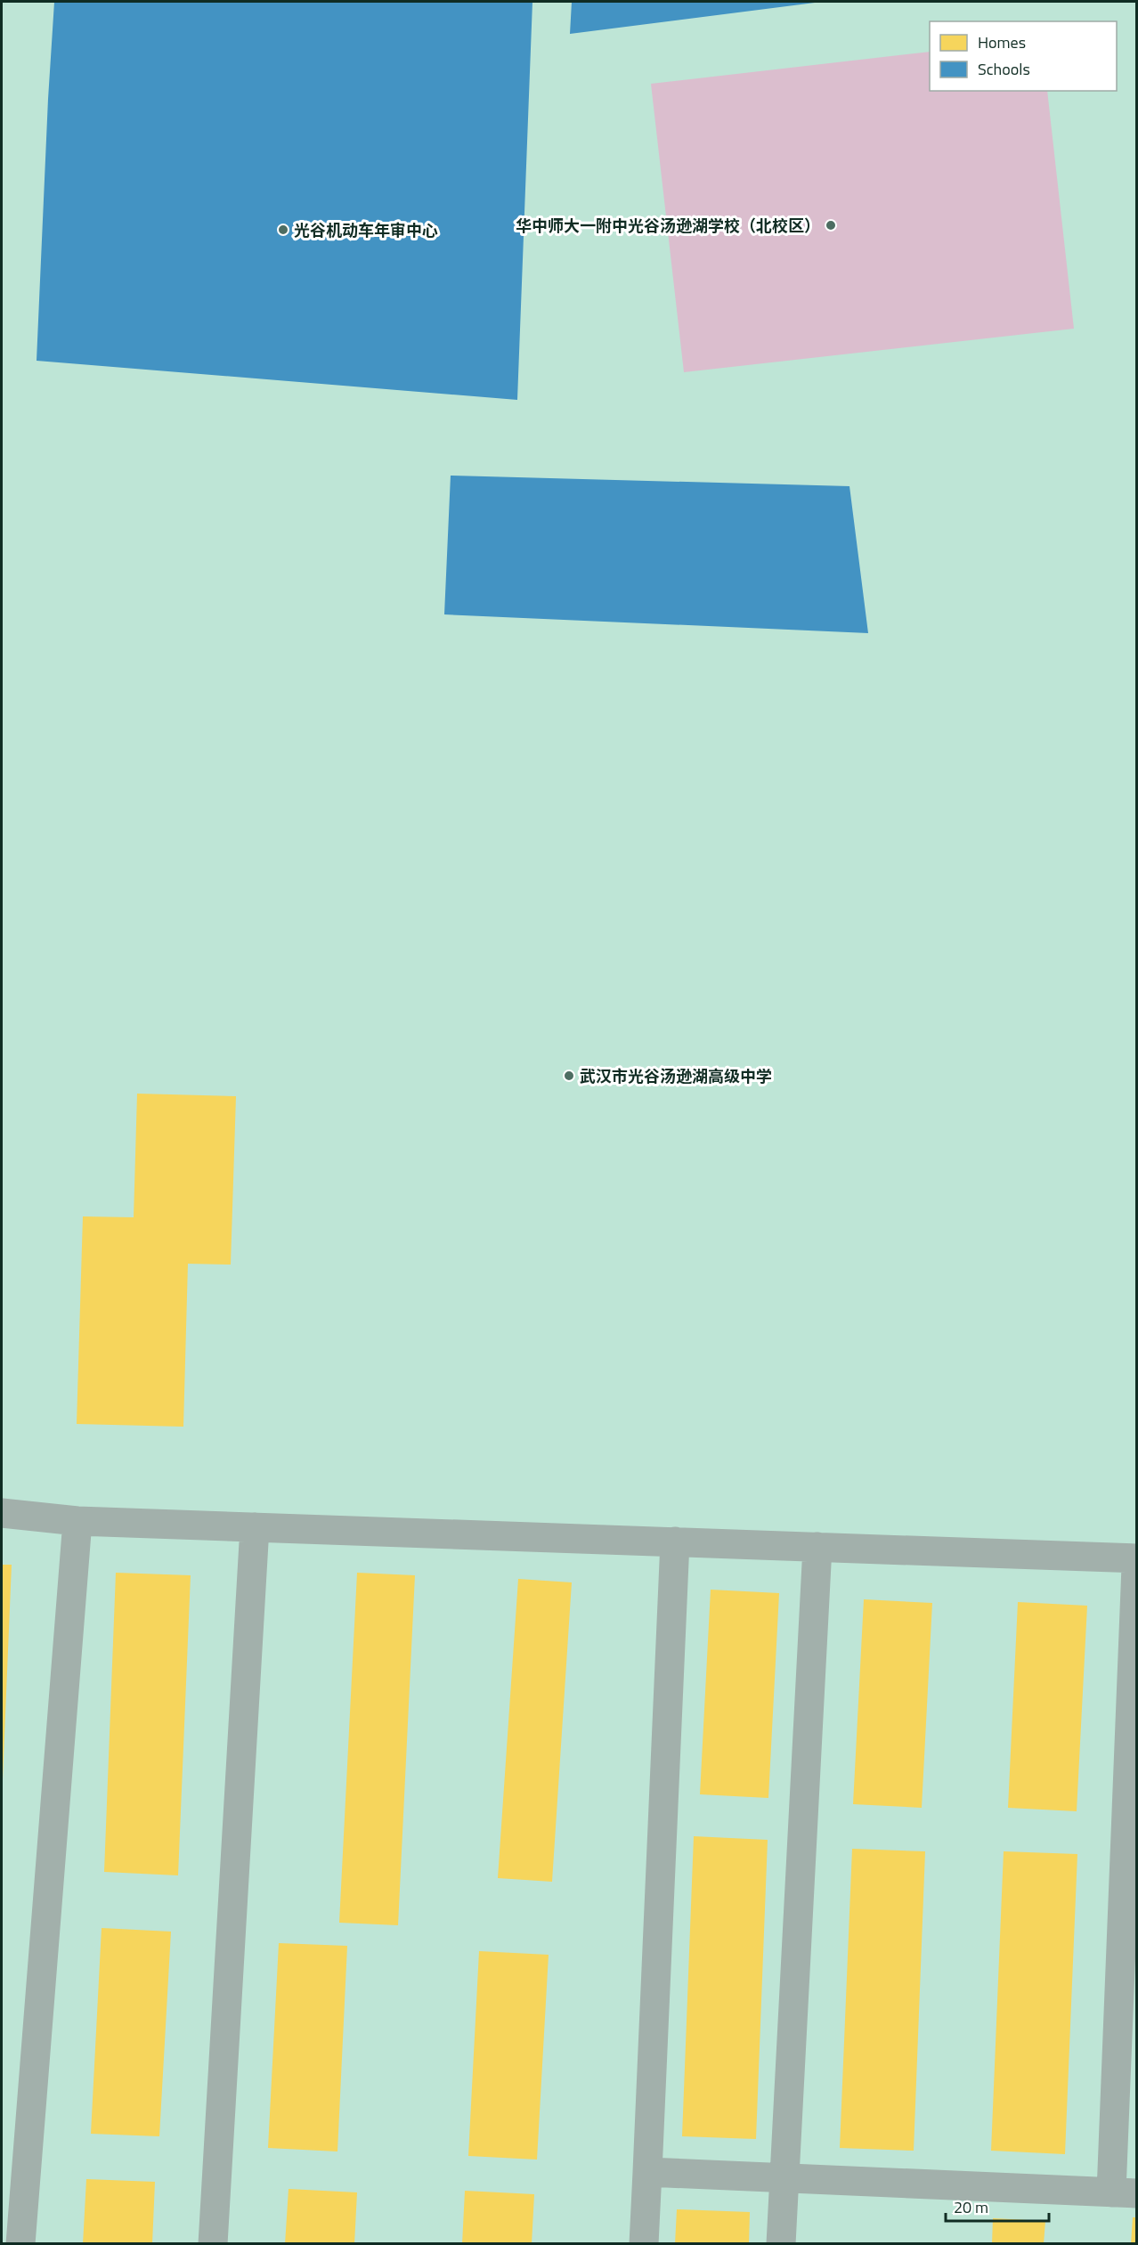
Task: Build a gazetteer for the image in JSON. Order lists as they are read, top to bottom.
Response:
{
  "places": ["华中师大一附中光谷汤逊湖学校（北校区）", "光谷机动车年审中心", "武汉市光谷汤逊湖高级中学"],
  "legend": ["Homes", "Schools"],
  "scale_bar": "20 m"
}
